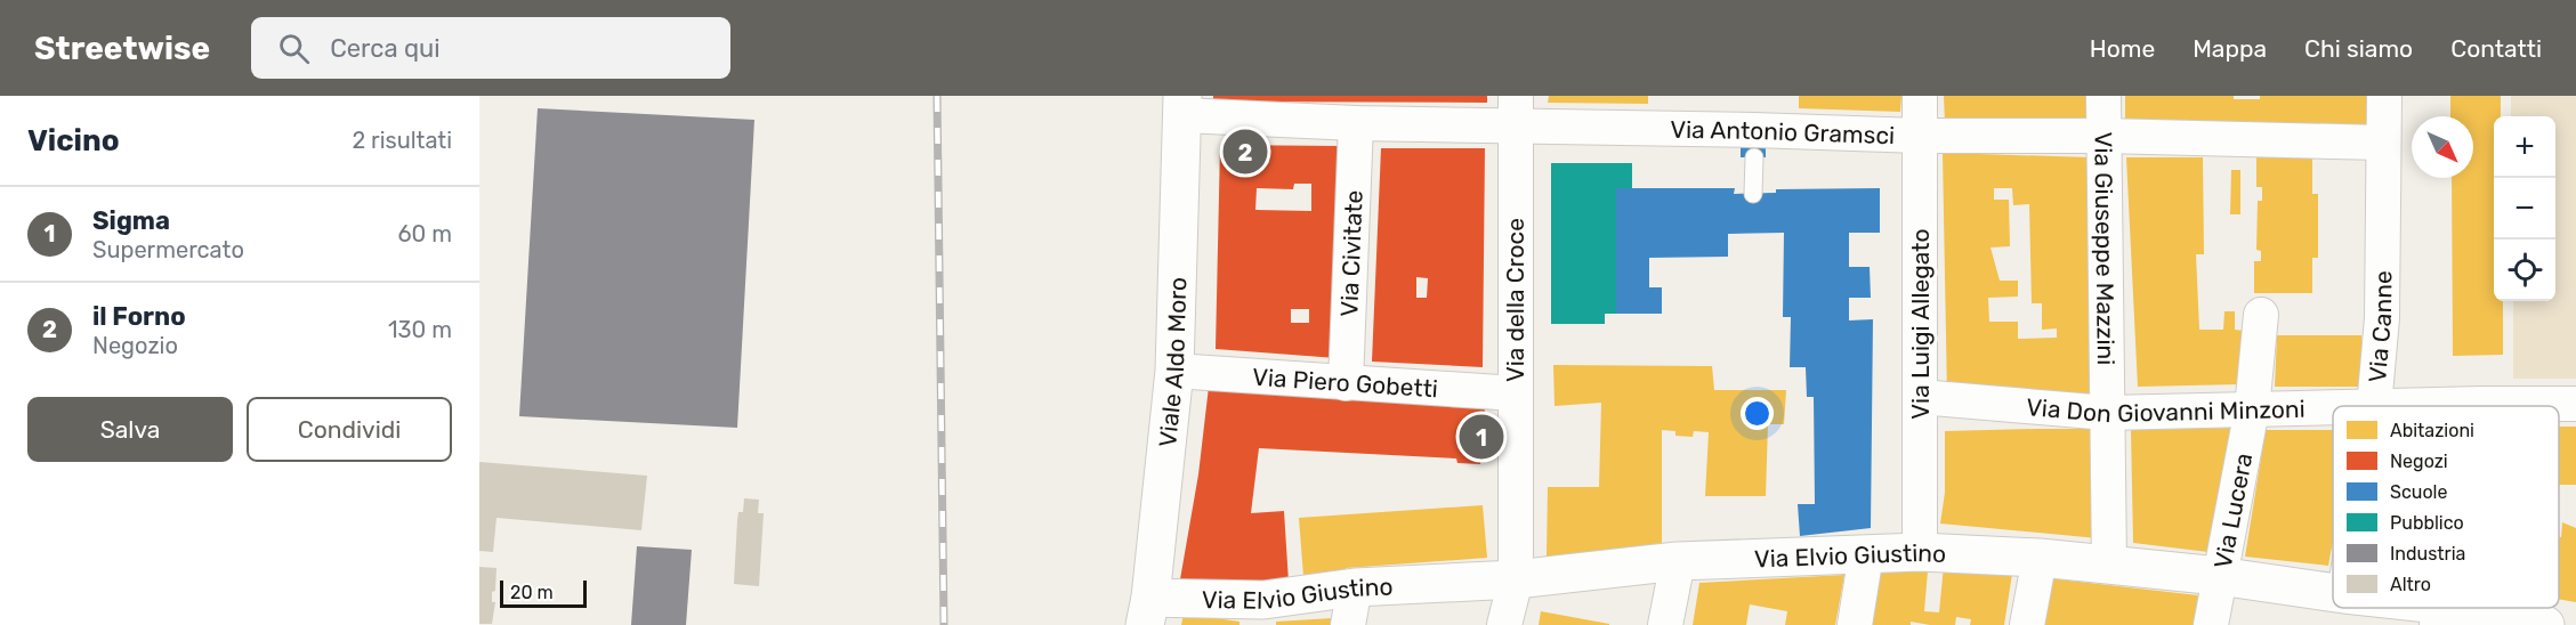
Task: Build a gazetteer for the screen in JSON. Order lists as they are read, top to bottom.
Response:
{
  "streets": {
    "street": [
      "Via Antonio Gramsci",
      "Via Giuseppe Mazzini",
      "Via Civitate",
      "Via della Croce",
      "Via Luigi Allegato",
      "Via Canne",
      "Viale Aldo Moro",
      "Via Piero Gobetti",
      "Via Don Giovanni Minzoni",
      "Via Lucera",
      "Via Elvio Giustino"
    ]
  },
  "crossings": [
    ["Via Antonio Gramsci", "Via Giuseppe Mazzini"],
    ["Via Antonio Gramsci", "Via Civitate"],
    ["Via Antonio Gramsci", "Via della Croce"],
    ["Via Antonio Gramsci", "Via Luigi Allegato"],
    ["Via Antonio Gramsci", "Via Canne"],
    ["Via Antonio Gramsci", "Viale Aldo Moro"],
    ["Via Giuseppe Mazzini", "Via Don Giovanni Minzoni"],
    ["Via Giuseppe Mazzini", "Via Elvio Giustino"],
    ["Via Civitate", "Via Piero Gobetti"],
    ["Via della Croce", "Via Piero Gobetti"],
    ["Via della Croce", "Via Elvio Giustino"],
    ["Via Luigi Allegato", "Via Don Giovanni Minzoni"],
    ["Via Luigi Allegato", "Via Elvio Giustino"],
    ["Viale Aldo Moro", "Via Piero Gobetti"],
    ["Viale Aldo Moro", "Via Elvio Giustino"],
    ["Via Don Giovanni Minzoni", "Via Lucera"],
    ["Via Lucera", "Via Elvio Giustino"]
  ],
  "legend": [
    "Abitazioni",
    "Negozi",
    "Scuole",
    "Pubblico",
    "Industria",
    "Altro"
  ],
  "scale_bar": "20 m",
  "north": "bottom right",
  "page": {
    "header": "Streetwise",
    "search": "Cerca qui",
    "nav": [
      "Home",
      "Mappa",
      "Chi siamo",
      "Contatti"
    ],
    "heading": ["Vicino", "2 risultati"],
    "map_buttons": ["+", "−"],
    "pins": ["2", "1"],
    "list": [
      {
        "mark": "1",
        "name": "Sigma",
        "note": "Supermercato",
        "value": "60 m"
      },
      {
        "mark": "2",
        "name": "il Forno",
        "note": "Negozio",
        "value": "130 m"
      }
    ],
    "buttons": ["Salva", "Condividi"],
    "scale": "20 m"
  }
}
